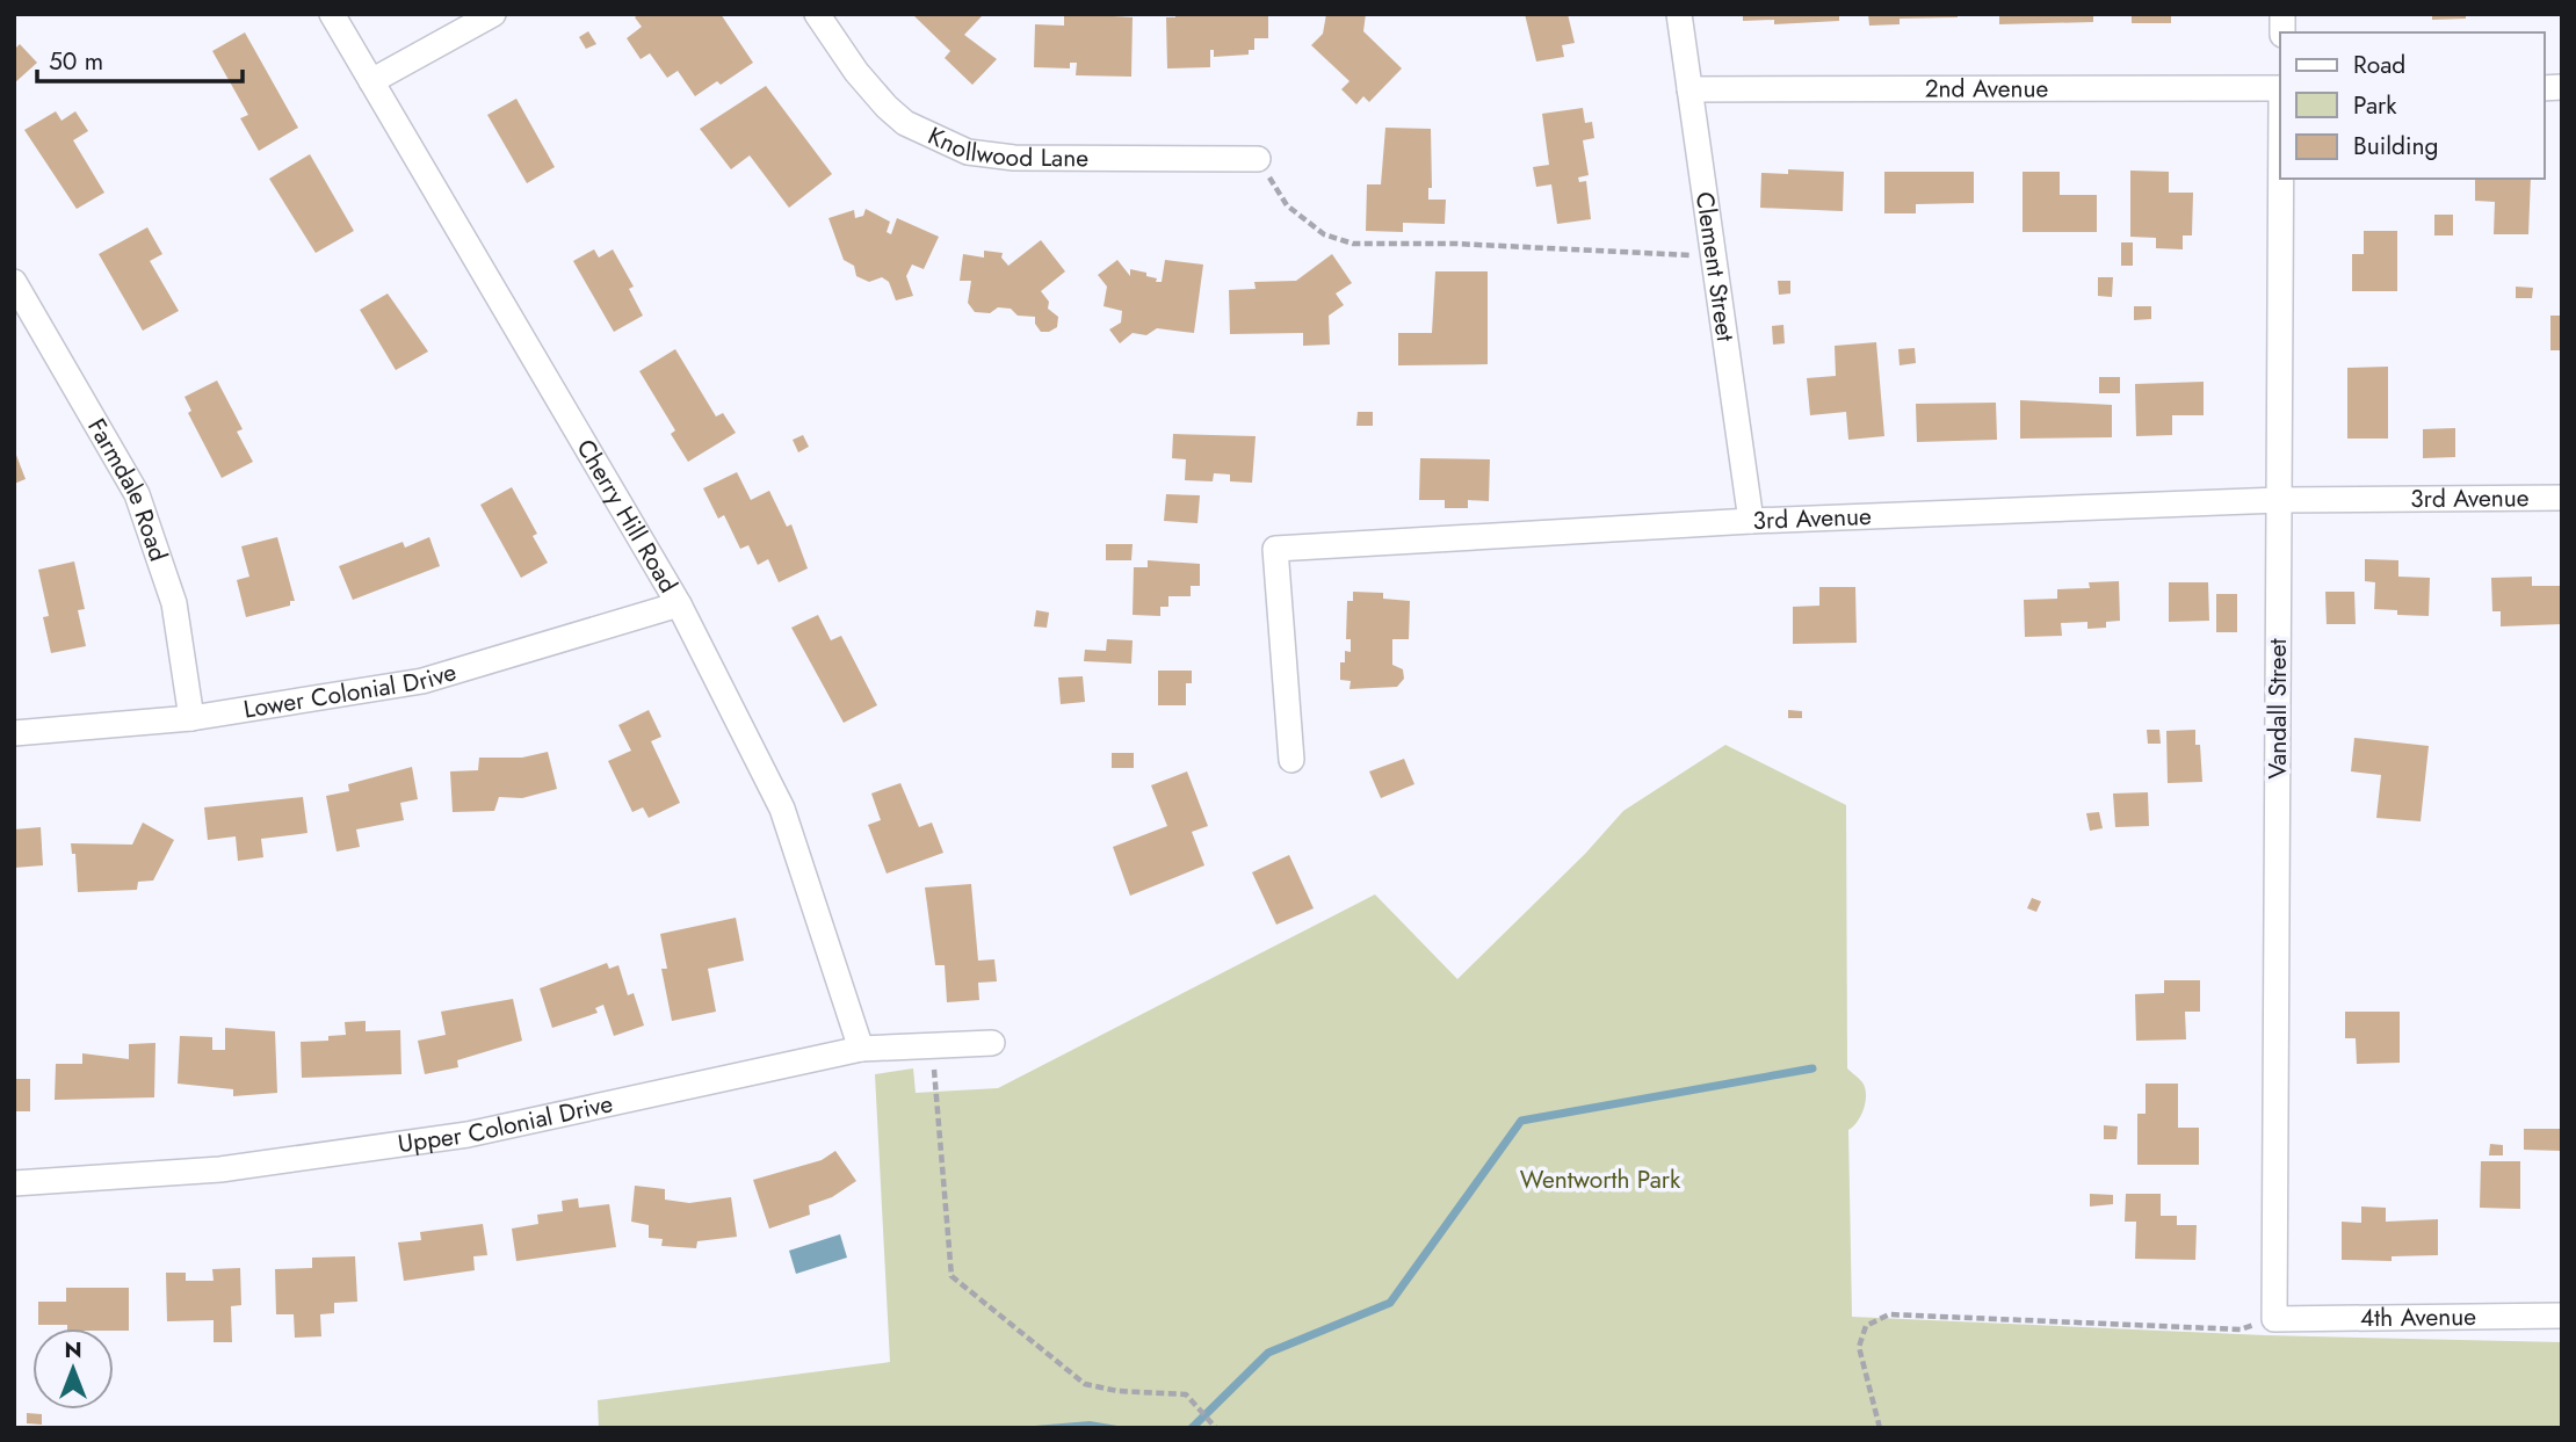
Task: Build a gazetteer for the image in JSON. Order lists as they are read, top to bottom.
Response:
{
  "streets": {
    "street": [
      "2nd Avenue",
      "Knollwood Lane",
      "Clement Street",
      "Farmdale Road",
      "3rd Avenue",
      "Cherry Hill Road",
      "Lower Colonial Drive",
      "Vandall Street",
      "Upper Colonial Drive",
      "4th Avenue"
    ]
  },
  "crossings": [
    ["2nd Avenue", "Clement Street"],
    ["Clement Street", "3rd Avenue"],
    ["Farmdale Road", "Lower Colonial Drive"],
    ["3rd Avenue", "Vandall Street"],
    ["Cherry Hill Road", "Lower Colonial Drive"],
    ["Cherry Hill Road", "Upper Colonial Drive"],
    ["Vandall Street", "4th Avenue"]
  ],
  "parks": ["Wentworth Park"],
  "legend": ["Road", "Park", "Building"],
  "scale_bar": "50 m",
  "north": "top"
}
